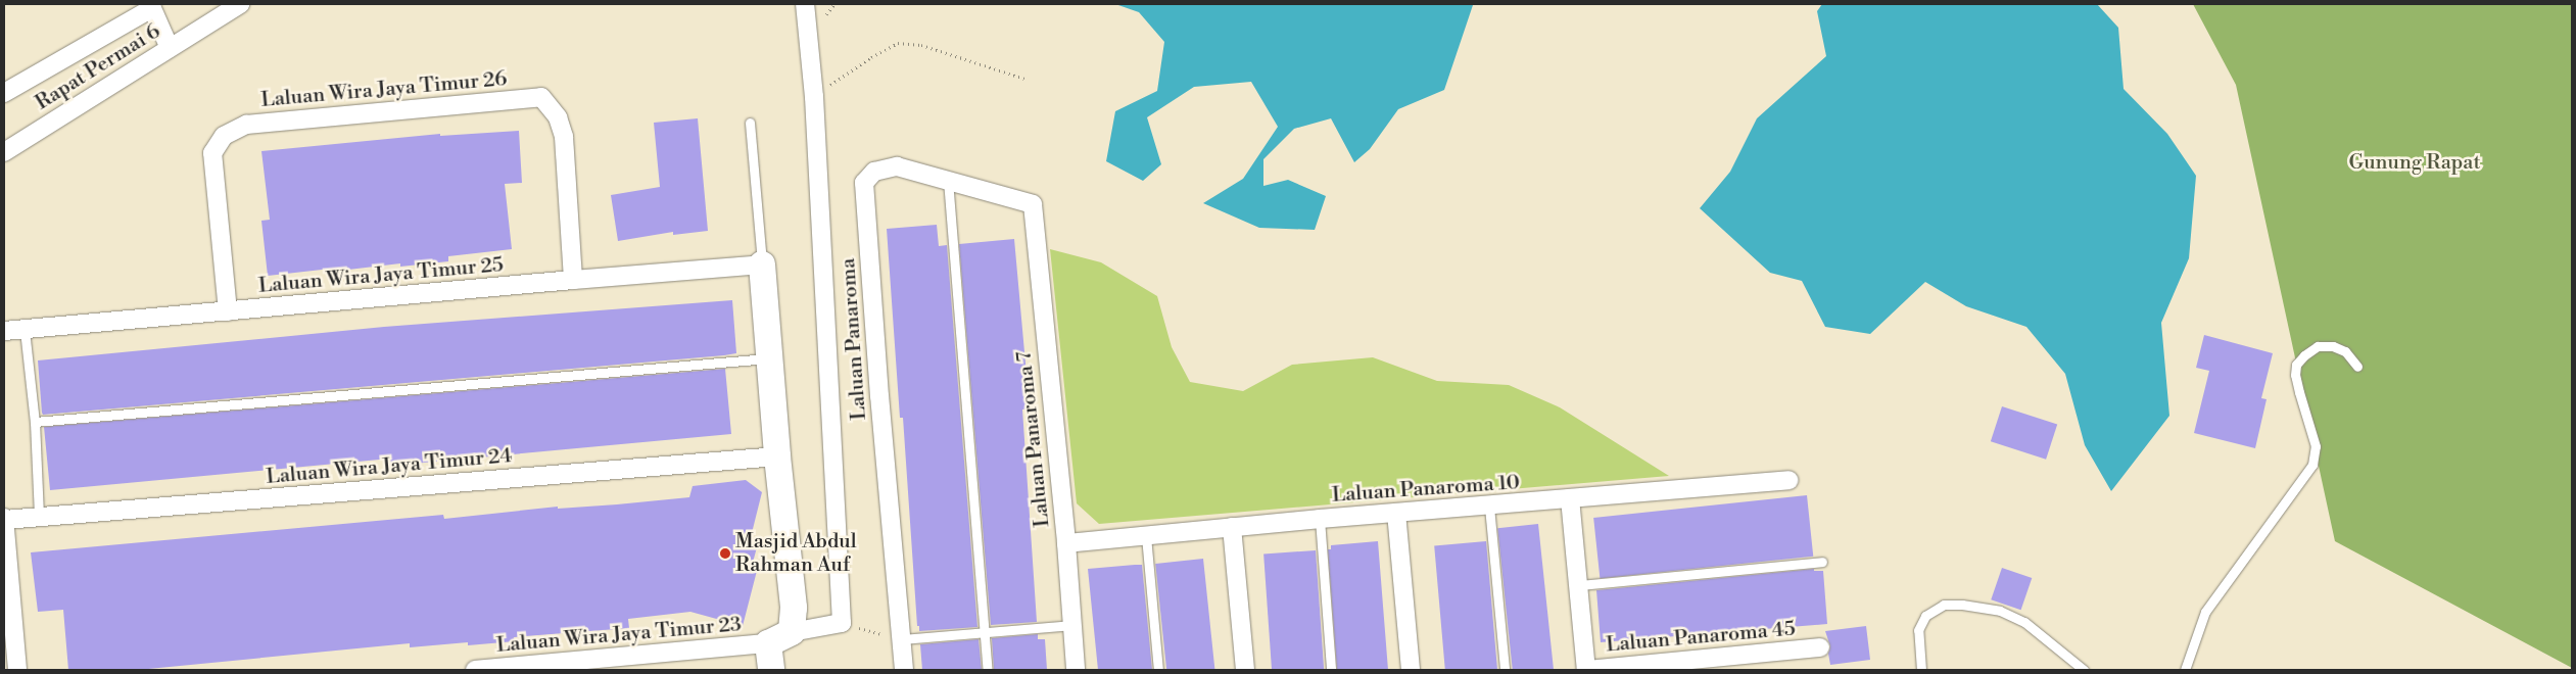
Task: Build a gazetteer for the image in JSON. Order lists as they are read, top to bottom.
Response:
{
  "streets": {
    "street": [
      "Rapat Permai 6",
      "Laluan Wira Jaya Timur 26",
      "Laluan Wira Jaya Timur 25",
      "Laluan Panaroma",
      "Laluan Panaroma 7",
      "Laluan Wira Jaya Timur 24",
      "Laluan Panaroma 10",
      "Laluan Wira Jaya Timur 23",
      "Laluan Panaroma 45"
    ]
  },
  "crossings": [
    ["Laluan Wira Jaya Timur 26", "Laluan Wira Jaya Timur 25"],
    ["Laluan Panaroma", "Laluan Panaroma 7"],
    ["Laluan Panaroma 7", "Laluan Panaroma 10"]
  ],
  "parks": ["Gunung Rapat"],
  "places": ["Masjid Abdul Rahman Auf"]
}
